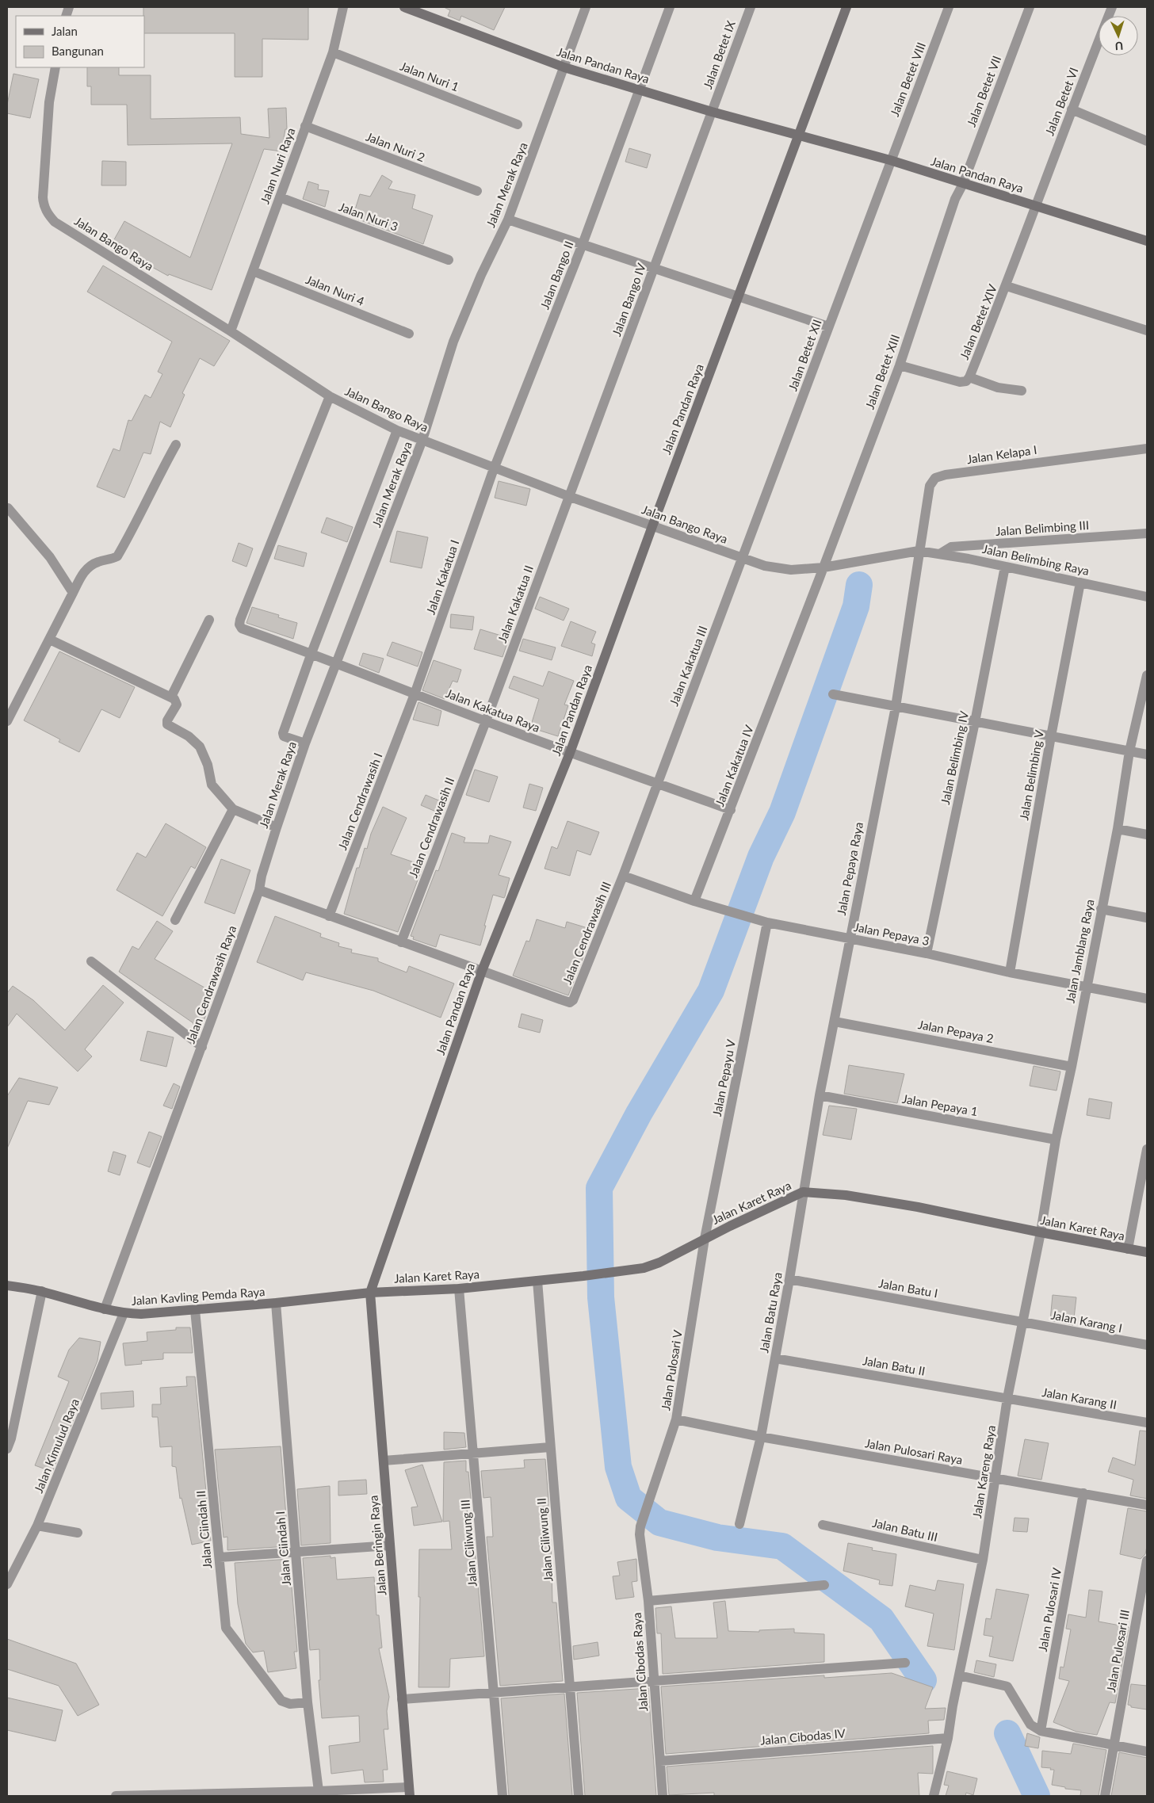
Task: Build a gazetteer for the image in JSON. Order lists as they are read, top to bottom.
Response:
{
  "streets": {
    "street": [
      "Jalan Betet IX",
      "Jalan Pandan Raya",
      "Jalan Nuri 1",
      "Jalan Betet VIII",
      "Jalan Betet VII",
      "Jalan Betet VI",
      "Jalan Nuri 2",
      "Jalan Nuri Raya",
      "Jalan Merak Raya",
      "Jalan Nuri 3",
      "Jalan Bango Raya",
      "Jalan Bango II",
      "Jalan Nuri 4",
      "Jalan Bango IV",
      "Jalan Betet XIV",
      "Jalan Betet XII",
      "Jalan Betet XIII",
      "Jalan Kelapa I",
      "Jalan Belimbing III",
      "Jalan Belimbing Raya",
      "Jalan Kakatua I",
      "Jalan Kakatua II",
      "Jalan Kakatua III",
      "Jalan Kakatua Raya",
      "Jalan Belimbing IV",
      "Jalan Kakatua IV",
      "Jalan Belimbing V",
      "Jalan Cendrawasih I",
      "Jalan Cendrawasih II",
      "Jalan Pepaya Raya",
      "Jalan Cendrawasih III",
      "Jalan Pepaya 3",
      "Jalan Jamblang Raya",
      "Jalan Cendrawasih Raya",
      "Jalan Pepaya 2",
      "Jalan Pepayu V",
      "Jalan Pepaya 1",
      "Jalan Karet Raya",
      "Jalan Batu I",
      "Jalan Kavling Pemda Raya",
      "Jalan Batu Raya",
      "Jalan Karang I",
      "Jalan Batu II",
      "Jalan Pulosari V",
      "Jalan Karang II",
      "Jalan Kimulud Raya",
      "Jalan Pulosari Raya",
      "Jalan Kareng Raya",
      "Jalan Ciindah II",
      "Jalan Batu III",
      "Jalan Ciliwung II",
      "Jalan Ciliwung III",
      "Jalan Beringin Raya",
      "Jalan Ciindah I",
      "Jalan Pulosari IV",
      "Jalan Pulosari III",
      "Jalan Cibodas Raya",
      "Jalan Cibodas IV"
    ]
  },
  "crossings": [
    ["Jalan Betet IX", "Jalan Pandan Raya"],
    ["Jalan Betet IX", "Jalan Bango IV"],
    ["Jalan Pandan Raya", "Jalan Betet VIII"],
    ["Jalan Pandan Raya", "Jalan Betet VII"],
    ["Jalan Pandan Raya", "Jalan Betet VI"],
    ["Jalan Pandan Raya", "Jalan Merak Raya"],
    ["Jalan Pandan Raya", "Jalan Bango Raya"],
    ["Jalan Pandan Raya", "Jalan Bango II"],
    ["Jalan Pandan Raya", "Jalan Bango IV"],
    ["Jalan Pandan Raya", "Jalan Betet XIV"],
    ["Jalan Pandan Raya", "Jalan Betet XII"],
    ["Jalan Pandan Raya", "Jalan Betet XIII"],
    ["Jalan Pandan Raya", "Jalan Kakatua Raya"],
    ["Jalan Pandan Raya", "Jalan Cendrawasih III"],
    ["Jalan Pandan Raya", "Jalan Karet Raya"],
    ["Jalan Pandan Raya", "Jalan Kavling Pemda Raya"],
    ["Jalan Pandan Raya", "Jalan Beringin Raya"],
    ["Jalan Nuri 1", "Jalan Nuri Raya"],
    ["Jalan Betet VIII", "Jalan Betet XII"],
    ["Jalan Betet VII", "Jalan Betet XIII"],
    ["Jalan Betet VI", "Jalan Betet XIV"],
    ["Jalan Nuri 2", "Jalan Nuri Raya"],
    ["Jalan Nuri Raya", "Jalan Nuri 3"],
    ["Jalan Nuri Raya", "Jalan Bango Raya"],
    ["Jalan Nuri Raya", "Jalan Nuri 4"],
    ["Jalan Merak Raya", "Jalan Bango Raya"],
    ["Jalan Merak Raya", "Jalan Kakatua Raya"],
    ["Jalan Merak Raya", "Jalan Cendrawasih Raya"],
    ["Jalan Bango Raya", "Jalan Bango II"],
    ["Jalan Bango Raya", "Jalan Bango IV"],
    ["Jalan Bango Raya", "Jalan Betet XII"],
    ["Jalan Bango Raya", "Jalan Betet XIII"],
    ["Jalan Bango Raya", "Jalan Kelapa I"],
    ["Jalan Bango Raya", "Jalan Belimbing Raya"],
    ["Jalan Bango Raya", "Jalan Kakatua I"],
    ["Jalan Bango Raya", "Jalan Kakatua II"],
    ["Jalan Bango Raya", "Jalan Kakatua III"],
    ["Jalan Bango Raya", "Jalan Kakatua Raya"],
    ["Jalan Bango Raya", "Jalan Kakatua IV"],
    ["Jalan Bango Raya", "Jalan Pepaya Raya"],
    ["Jalan Bango II", "Jalan Kakatua I"],
    ["Jalan Bango IV", "Jalan Kakatua II"],
    ["Jalan Betet XIV", "Jalan Betet XIII"],
    ["Jalan Betet XII", "Jalan Kakatua III"],
    ["Jalan Betet XIII", "Jalan Kakatua IV"],
    ["Jalan Kelapa I", "Jalan Belimbing Raya"],
    ["Jalan Kelapa I", "Jalan Pepaya Raya"],
    ["Jalan Belimbing III", "Jalan Belimbing Raya"],
    ["Jalan Belimbing Raya", "Jalan Belimbing IV"],
    ["Jalan Belimbing Raya", "Jalan Belimbing V"],
    ["Jalan Belimbing Raya", "Jalan Pepaya Raya"],
    ["Jalan Kakatua I", "Jalan Kakatua Raya"],
    ["Jalan Kakatua I", "Jalan Cendrawasih I"],
    ["Jalan Kakatua II", "Jalan Kakatua Raya"],
    ["Jalan Kakatua II", "Jalan Cendrawasih II"],
    ["Jalan Kakatua III", "Jalan Kakatua Raya"],
    ["Jalan Kakatua III", "Jalan Cendrawasih III"],
    ["Jalan Kakatua Raya", "Jalan Kakatua IV"],
    ["Jalan Kakatua Raya", "Jalan Cendrawasih I"],
    ["Jalan Kakatua Raya", "Jalan Cendrawasih II"],
    ["Jalan Kakatua Raya", "Jalan Cendrawasih III"],
    ["Jalan Belimbing IV", "Jalan Pepaya 3"],
    ["Jalan Kakatua IV", "Jalan Pepaya 3"],
    ["Jalan Belimbing V", "Jalan Pepaya 3"],
    ["Jalan Pepaya Raya", "Jalan Pepaya 3"],
    ["Jalan Pepaya Raya", "Jalan Pepaya 2"],
    ["Jalan Pepaya Raya", "Jalan Pepaya 1"],
    ["Jalan Pepaya Raya", "Jalan Karet Raya"],
    ["Jalan Pepaya Raya", "Jalan Batu Raya"],
    ["Jalan Pepaya 3", "Jalan Jamblang Raya"],
    ["Jalan Pepaya 3", "Jalan Pepayu V"],
    ["Jalan Jamblang Raya", "Jalan Pepaya 2"],
    ["Jalan Jamblang Raya", "Jalan Pepaya 1"],
    ["Jalan Jamblang Raya", "Jalan Karet Raya"],
    ["Jalan Jamblang Raya", "Jalan Kareng Raya"],
    ["Jalan Cendrawasih Raya", "Jalan Kavling Pemda Raya"],
    ["Jalan Pepayu V", "Jalan Karet Raya"],
    ["Jalan Pepayu V", "Jalan Pulosari V"],
    ["Jalan Karet Raya", "Jalan Kavling Pemda Raya"],
    ["Jalan Karet Raya", "Jalan Batu Raya"],
    ["Jalan Karet Raya", "Jalan Pulosari V"],
    ["Jalan Karet Raya", "Jalan Kareng Raya"],
    ["Jalan Karet Raya", "Jalan Ciliwung II"],
    ["Jalan Karet Raya", "Jalan Ciliwung III"],
    ["Jalan Karet Raya", "Jalan Beringin Raya"],
    ["Jalan Batu I", "Jalan Batu Raya"],
    ["Jalan Batu I", "Jalan Karang I"],
    ["Jalan Batu I", "Jalan Kareng Raya"],
    ["Jalan Kavling Pemda Raya", "Jalan Kimulud Raya"],
    ["Jalan Kavling Pemda Raya", "Jalan Ciindah II"],
    ["Jalan Kavling Pemda Raya", "Jalan Beringin Raya"],
    ["Jalan Kavling Pemda Raya", "Jalan Ciindah I"],
    ["Jalan Batu Raya", "Jalan Batu II"],
    ["Jalan Batu Raya", "Jalan Pulosari Raya"],
    ["Jalan Karang I", "Jalan Kareng Raya"],
    ["Jalan Batu II", "Jalan Karang II"],
    ["Jalan Batu II", "Jalan Kareng Raya"],
    ["Jalan Pulosari V", "Jalan Pulosari Raya"],
    ["Jalan Pulosari V", "Jalan Cibodas Raya"],
    ["Jalan Karang II", "Jalan Kareng Raya"],
    ["Jalan Pulosari Raya", "Jalan Kareng Raya"],
    ["Jalan Pulosari Raya", "Jalan Pulosari IV"],
    ["Jalan Kareng Raya", "Jalan Batu III"],
    ["Jalan Kareng Raya", "Jalan Cibodas IV"],
    ["Jalan Ciindah II", "Jalan Ciindah I"],
    ["Jalan Cibodas Raya", "Jalan Cibodas IV"]
  ],
  "legend": ["Jalan", "Bangunan"],
  "north": "bottom"
}
